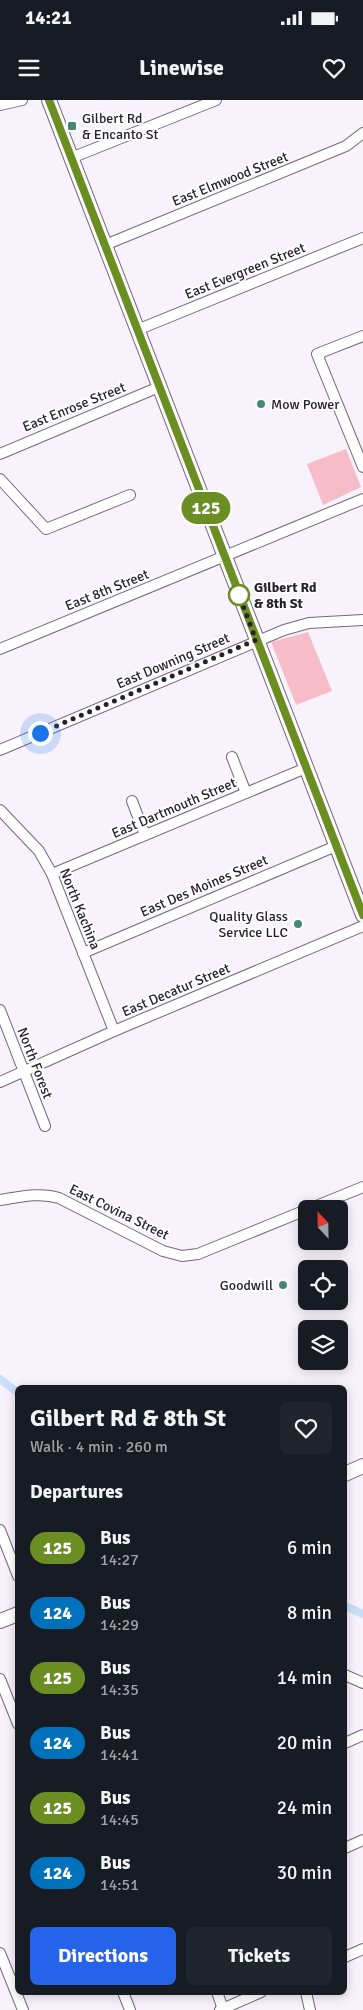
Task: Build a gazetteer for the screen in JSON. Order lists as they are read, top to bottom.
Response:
{
  "streets": {
    "street": [
      "East Elmwood Street",
      "East Evergreen Street",
      "East Enrose Street",
      "East 8th Street",
      "East Downing Street",
      "East Dartmouth Street",
      "East Des Moines Street",
      "North Kachina",
      "East Decatur Street",
      "North Forest",
      "East Covina Street"
    ]
  },
  "crossings": [
    ["East Dartmouth Street", "North Kachina"],
    ["East Des Moines Street", "North Kachina"],
    ["North Kachina", "East Decatur Street"],
    ["East Decatur Street", "North Forest"]
  ],
  "places": {
    "transit": ["Gilbert Rd & Encanto St"],
    "other": [
      "Mow Power",
      "Gilbert Rd & 8th St",
      "Quality Glass Service LLC",
      "Goodwill"
    ]
  },
  "lines": ["bus line 125"],
  "north": "top",
  "page": {
    "status": "14:21",
    "header": "Linewise",
    "on_map": "125",
    "heading": [
      ["Gilbert Rd & 8th St", "Walk · 4 min · 260 m"],
      "Departures"
    ],
    "list": [
      {
        "mark": "125",
        "name": "Bus",
        "note": "14:27",
        "value": "6 min"
      },
      {
        "mark": "124",
        "name": "Bus",
        "note": "14:29",
        "value": "8 min"
      },
      {
        "mark": "125",
        "name": "Bus",
        "note": "14:35",
        "value": "14 min"
      },
      {
        "mark": "124",
        "name": "Bus",
        "note": "14:41",
        "value": "20 min"
      },
      {
        "mark": "125",
        "name": "Bus",
        "note": "14:45",
        "value": "24 min"
      },
      {
        "mark": "124",
        "name": "Bus",
        "note": "14:51",
        "value": "30 min"
      }
    ],
    "buttons": ["Directions", "Tickets"]
  }
}
